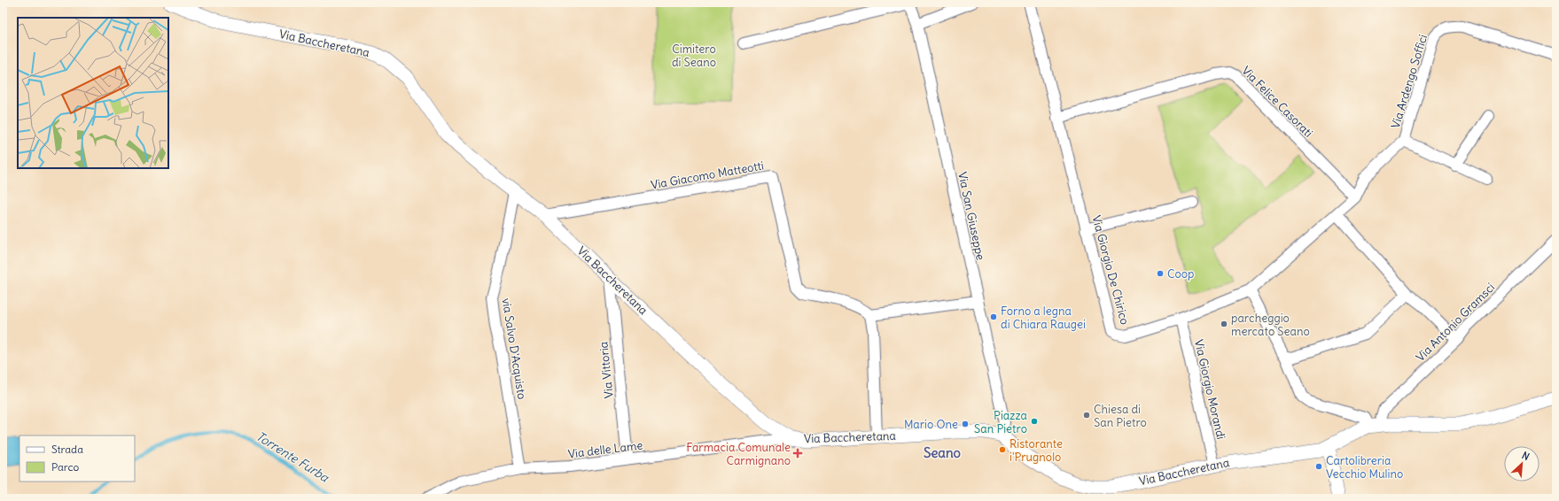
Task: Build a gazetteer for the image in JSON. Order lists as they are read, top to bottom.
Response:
{
  "streets": {
    "street": [
      "Via Baccheretana",
      "Via Ardengo Soffici",
      "Via Felice Casorati",
      "Via Giacomo Matteotti",
      "Via San Giuseppe",
      "Via Giorgio De Chirico",
      "Via Antonio Gramsci",
      "via Salvo D'Acquisto",
      "Via Vittoria",
      "Via Giorgio Morandi",
      "Via delle Lame"
    ]
  },
  "crossings": [
    ["Via Baccheretana", "Via Giacomo Matteotti"],
    ["Via Baccheretana", "Via San Giuseppe"],
    ["Via Baccheretana", "Via Antonio Gramsci"],
    ["Via Baccheretana", "via Salvo D'Acquisto"],
    ["Via Baccheretana", "Via Vittoria"],
    ["Via Baccheretana", "Via Giorgio Morandi"],
    ["Via Baccheretana", "Via delle Lame"],
    ["Via Ardengo Soffici", "Via Felice Casorati"],
    ["Via Felice Casorati", "Via Giorgio De Chirico"],
    ["Via Giorgio De Chirico", "Via Giorgio Morandi"],
    ["via Salvo D'Acquisto", "Via delle Lame"],
    ["Via Vittoria", "Via delle Lame"]
  ],
  "districts": ["Seano"],
  "water": ["Torrente Furba"],
  "parks": ["Cimitero di Seano"],
  "places": {
    "other": [
      "Coop",
      "Forno a legna di Chiara Raugei",
      "parcheggio mercato Seano",
      "Chiesa di San Pietro",
      "Piazza San Pietro",
      "Mario One",
      "Ristorante i'Prugnolo",
      "Cartolibreria Vecchio Mulino"
    ],
    "health": ["Farmacia Comunale Carmignano"]
  },
  "legend": ["Strada", "Parco"],
  "north": "top right"
}
